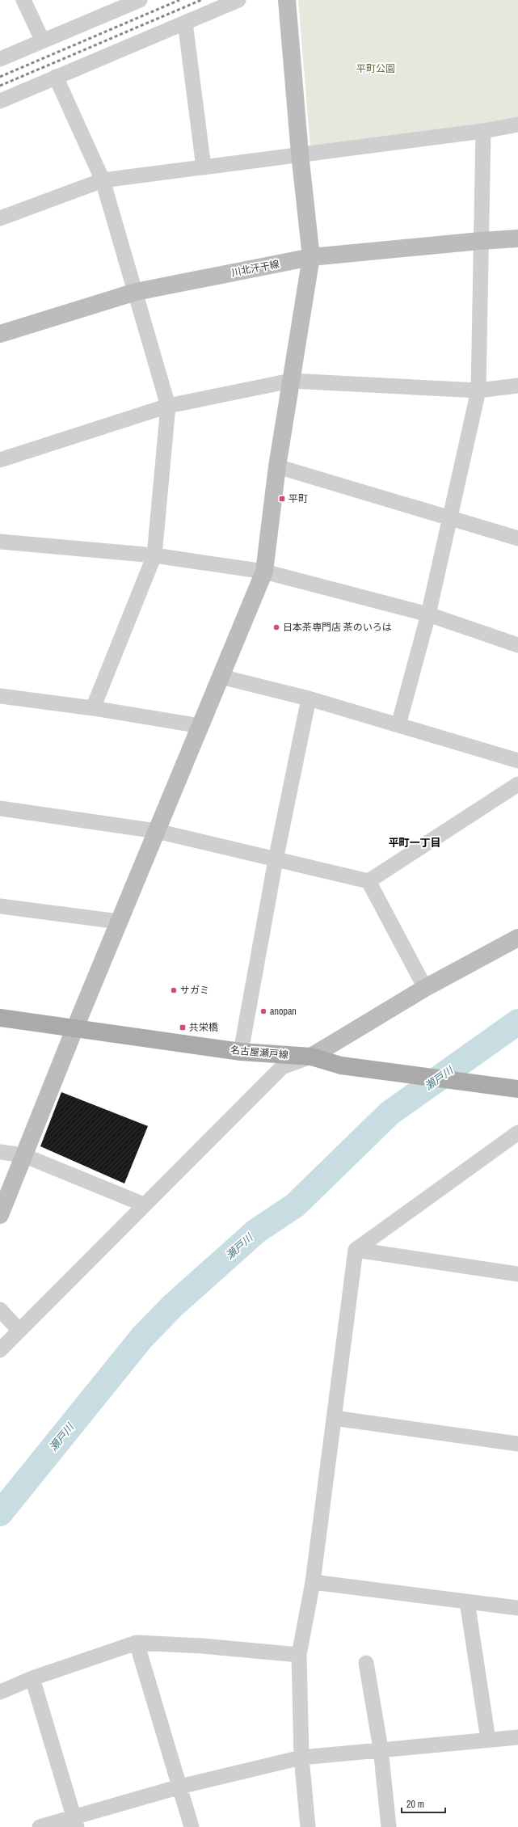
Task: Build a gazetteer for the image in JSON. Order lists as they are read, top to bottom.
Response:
{
  "streets": {
    "main road": ["名古屋瀬戸線"],
    "street": ["川北汗干線"]
  },
  "districts": ["平町一丁目"],
  "water": ["瀬戸川"],
  "parks": ["平町公園"],
  "places": {
    "transit": ["平町", "共栄橋"],
    "other": ["日本茶専門店 茶のいろは", "サガミ", "anopan"]
  },
  "scale_bar": "20 m"
}
